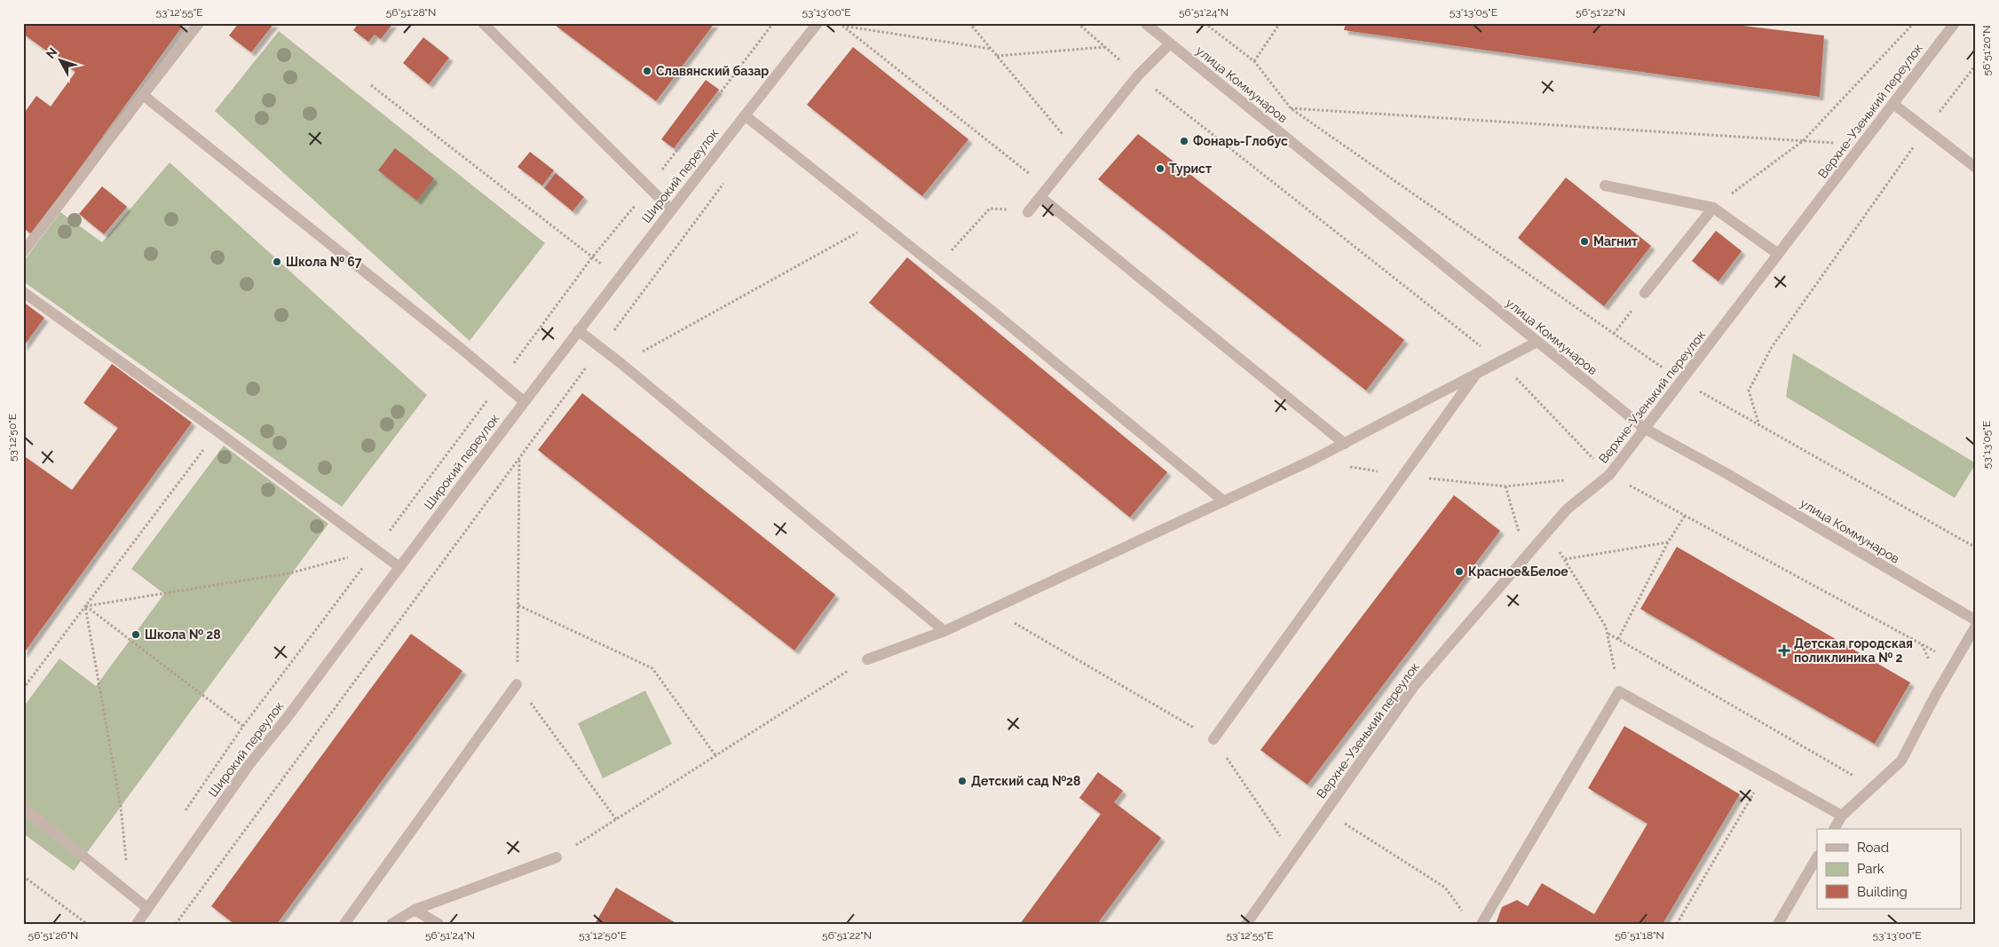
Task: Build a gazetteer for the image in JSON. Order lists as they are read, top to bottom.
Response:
{
  "streets": {
    "street": ["улица Коммунаров", "Верхне-Узенький переулок", "Широкий переулок"]
  },
  "crossings": [
    ["улица Коммунаров", "Верхне-Узенький переулок"]
  ],
  "places": {
    "other": [
      "Славянский базар",
      "Фонарь-Глобус",
      "Турист",
      "Магнит",
      "Школа № 67",
      "Красное&Белое",
      "Школа № 28",
      "Детский сад №28"
    ],
    "health": ["Детская городская поликлиника № 2"]
  },
  "legend": ["Road", "Park", "Building"],
  "north": "top left",
  "coordinates": [
    "53°12'55\"E",
    "56°51'28\"N",
    "53°13'00\"E",
    "56°51'24\"N",
    "53°13'05\"E",
    "56°51'22\"N",
    "56°51'20\"N",
    "53°12'50\"E",
    "56°51'26\"N",
    "56°51'18\"N"
  ]
}
